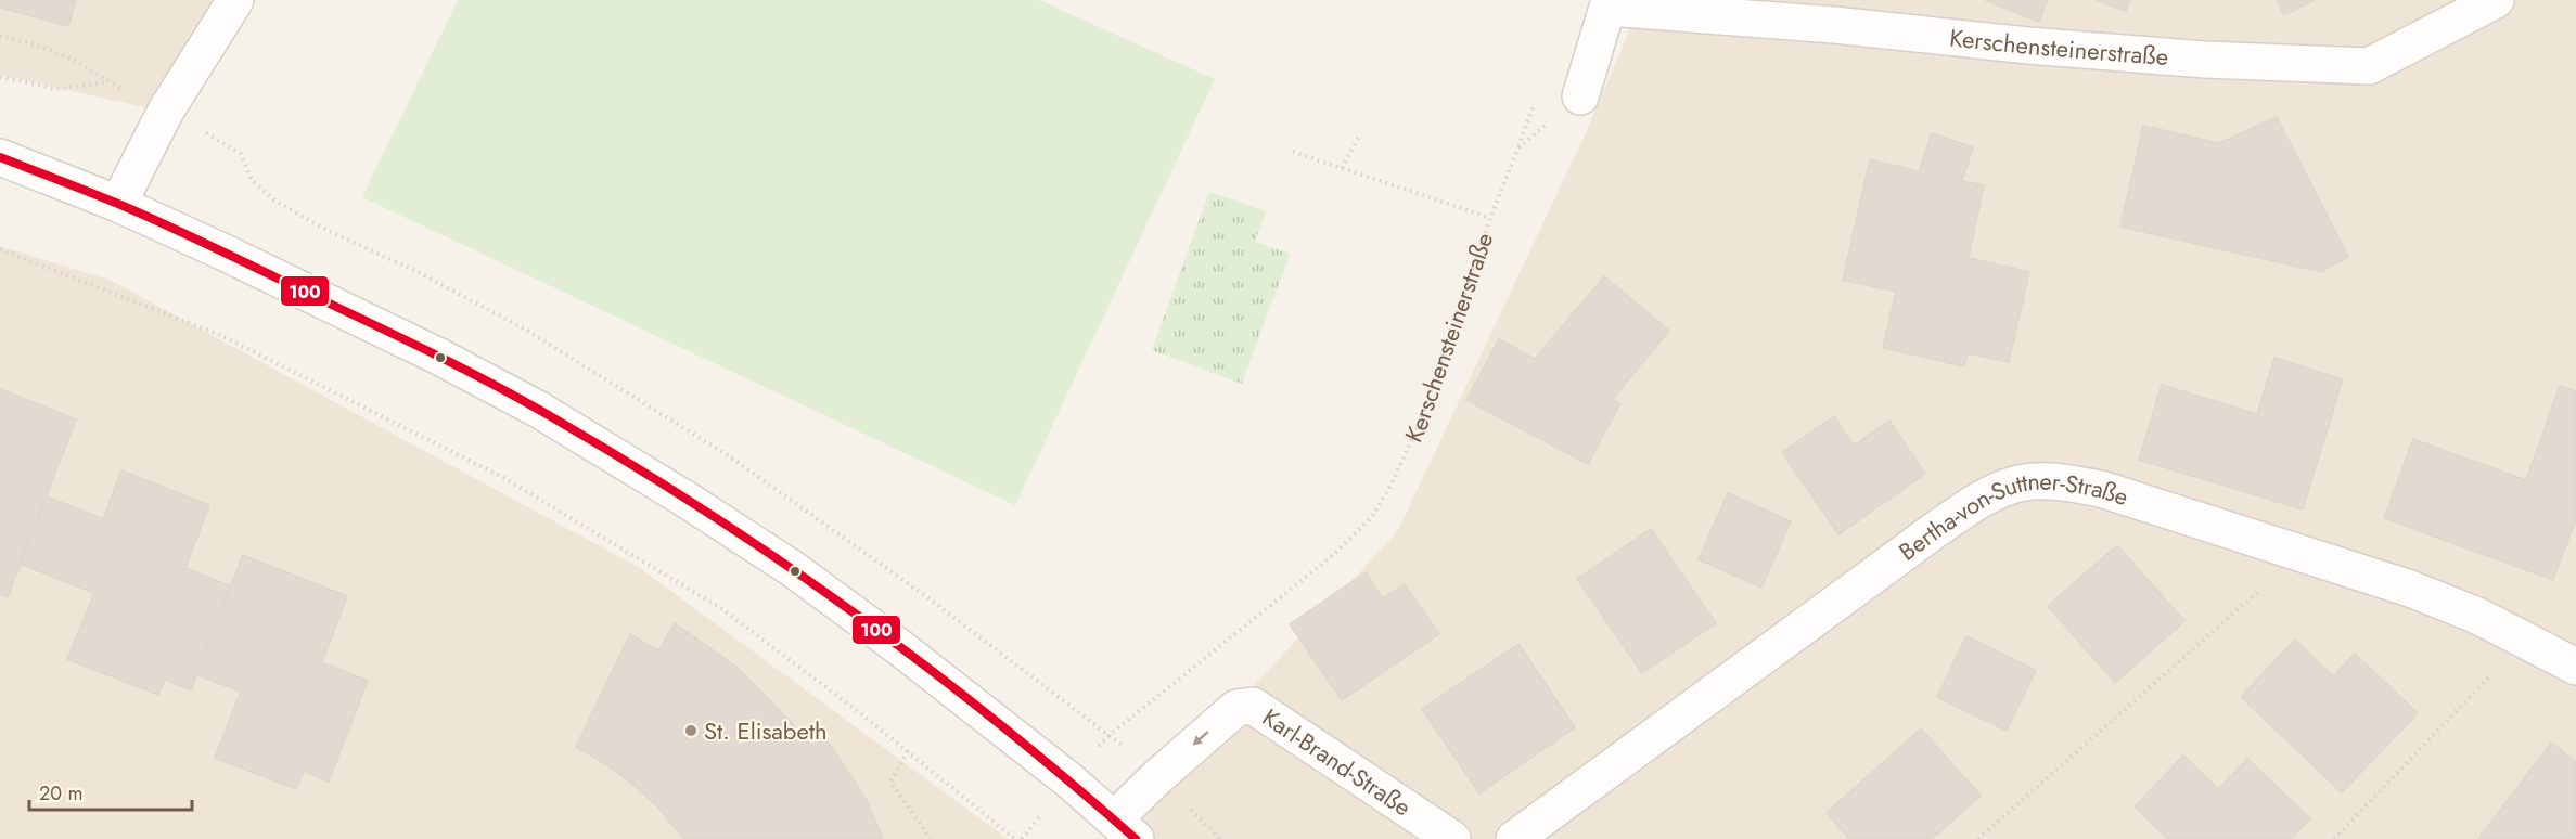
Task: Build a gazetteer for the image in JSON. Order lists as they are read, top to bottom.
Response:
{
  "streets": {
    "street": ["Kerschensteinerstraße", "Bertha-von-Suttner-Straße", "Karl-Brand-Straße"]
  },
  "places": ["St. Elisabeth"],
  "lines": ["transit line 100"],
  "scale_bar": "20 m"
}
